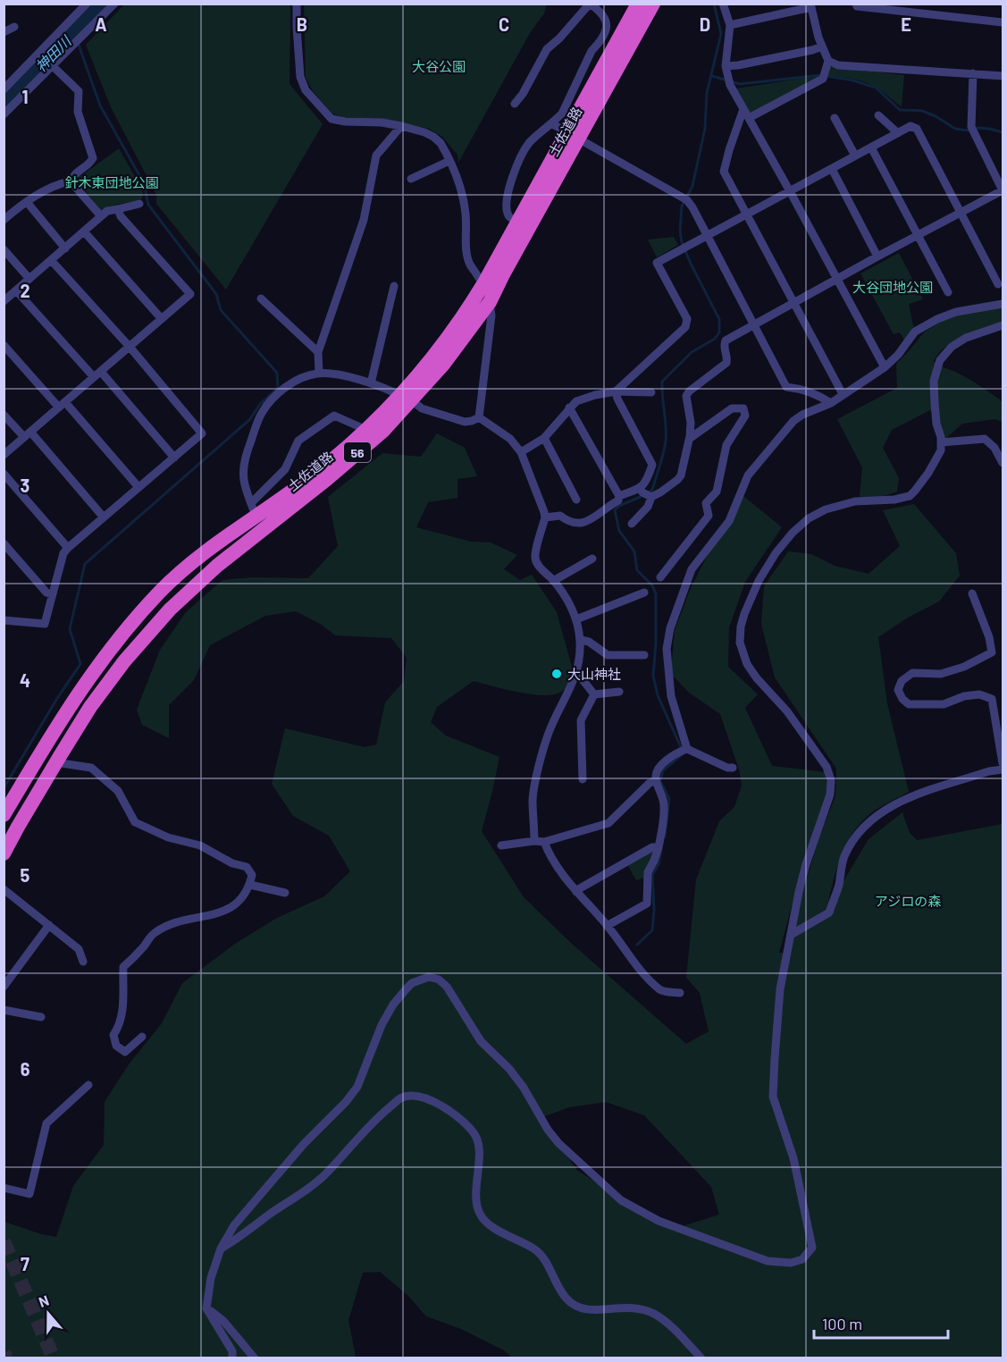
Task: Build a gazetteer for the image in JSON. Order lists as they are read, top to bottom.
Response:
{
  "streets": {
    "highway": ["土佐道路", "56"]
  },
  "water": ["神田川"],
  "parks": [
    "大谷公園",
    "針木東団地公園",
    "大谷団地公園",
    "アジロの森"
  ],
  "places": ["大山神社"],
  "scale_bar": "100 m",
  "north": "top",
  "grid": {
    "columns": [
      "A",
      "B",
      "C",
      "D",
      "E"
    ],
    "rows": [
      "1",
      "2",
      "3",
      "4",
      "5",
      "6",
      "7"
    ]
  }
}
